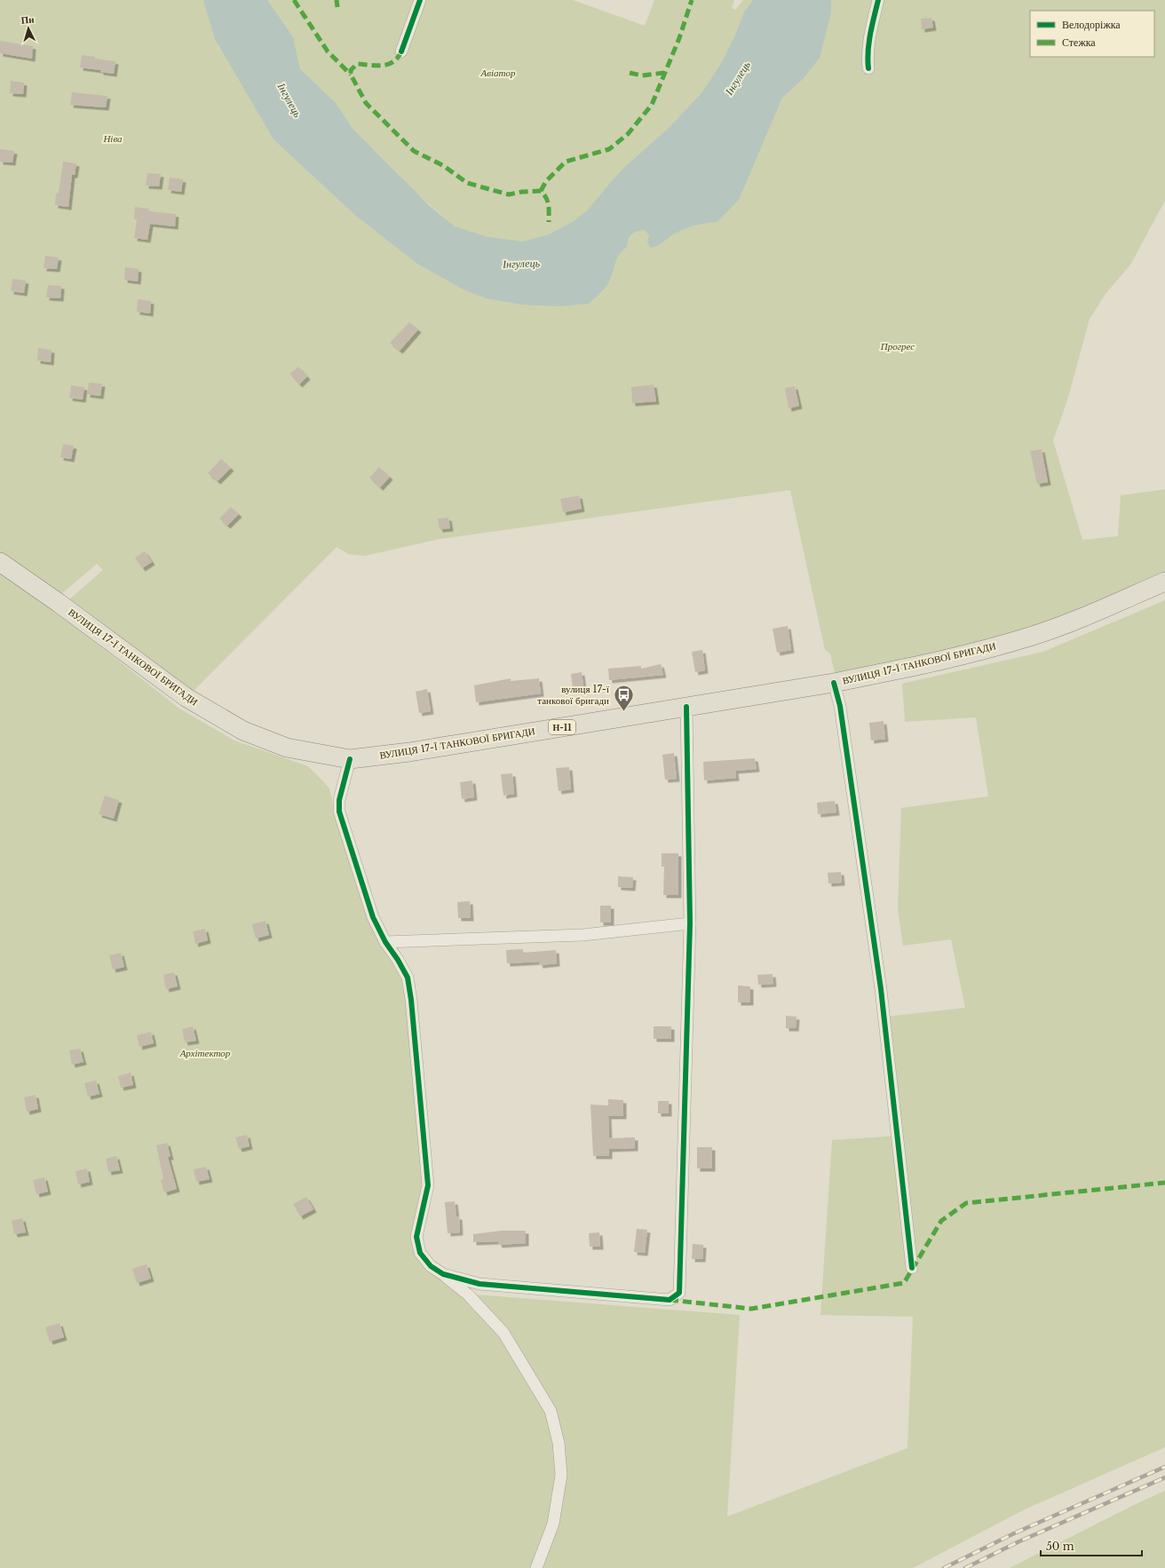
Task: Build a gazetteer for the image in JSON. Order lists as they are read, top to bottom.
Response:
{
  "streets": {
    "main road": ["ВУЛИЦЯ 17-Ї ТАНКОВОЇ БРИГАДИ", "Н-11"]
  },
  "water": ["Інгулець"],
  "parks": [
    "Авіатор",
    "Ніва",
    "Прогрес",
    "Архітектор"
  ],
  "places": {
    "bus stop": ["вулиця 17-ї танкової бригади"]
  },
  "legend": ["Велодоріжка", "Стежка"],
  "scale_bar": "50 m",
  "north": "top"
}
